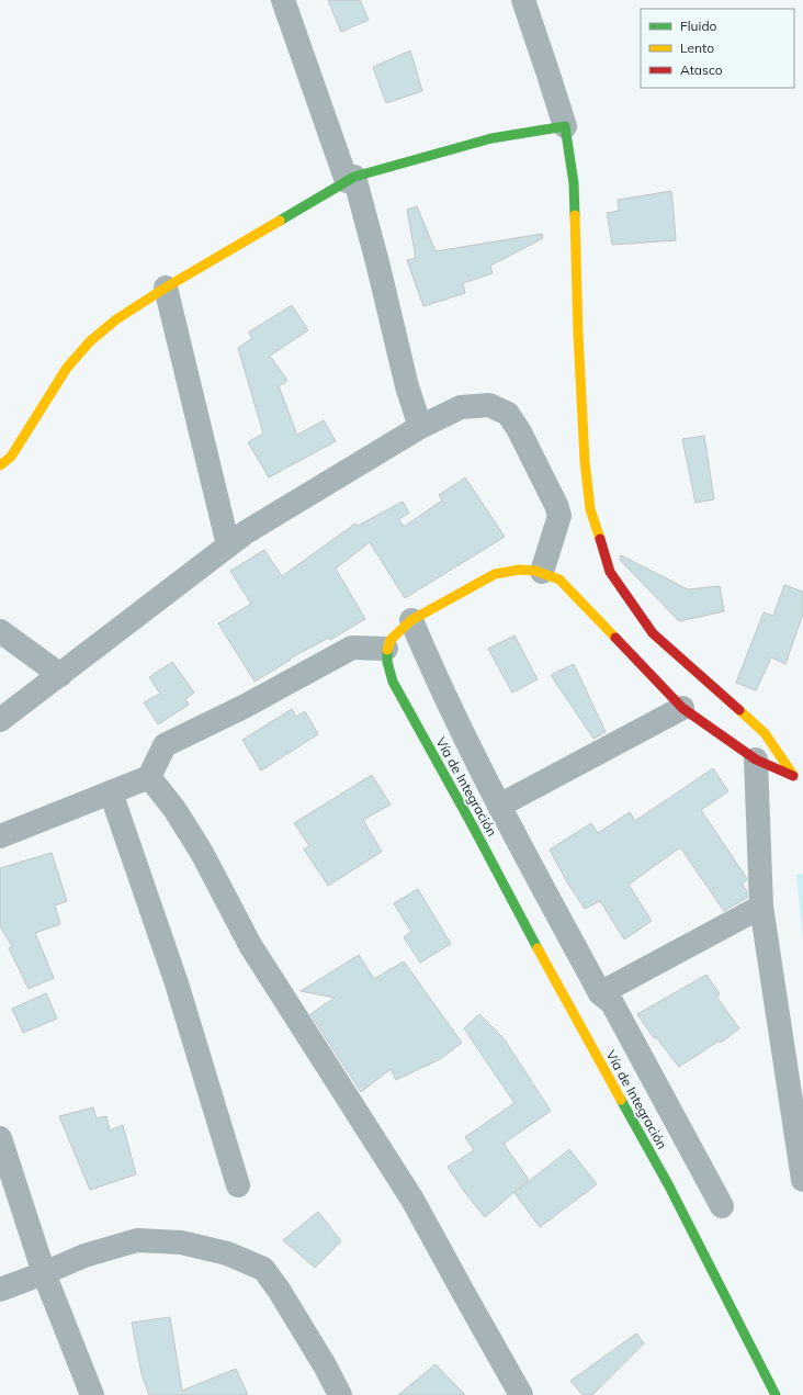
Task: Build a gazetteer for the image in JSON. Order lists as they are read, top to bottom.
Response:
{
  "streets": {
    "street": ["Vía de Integración"]
  },
  "legend": ["Fluido", "Lento", "Atasco"]
}
